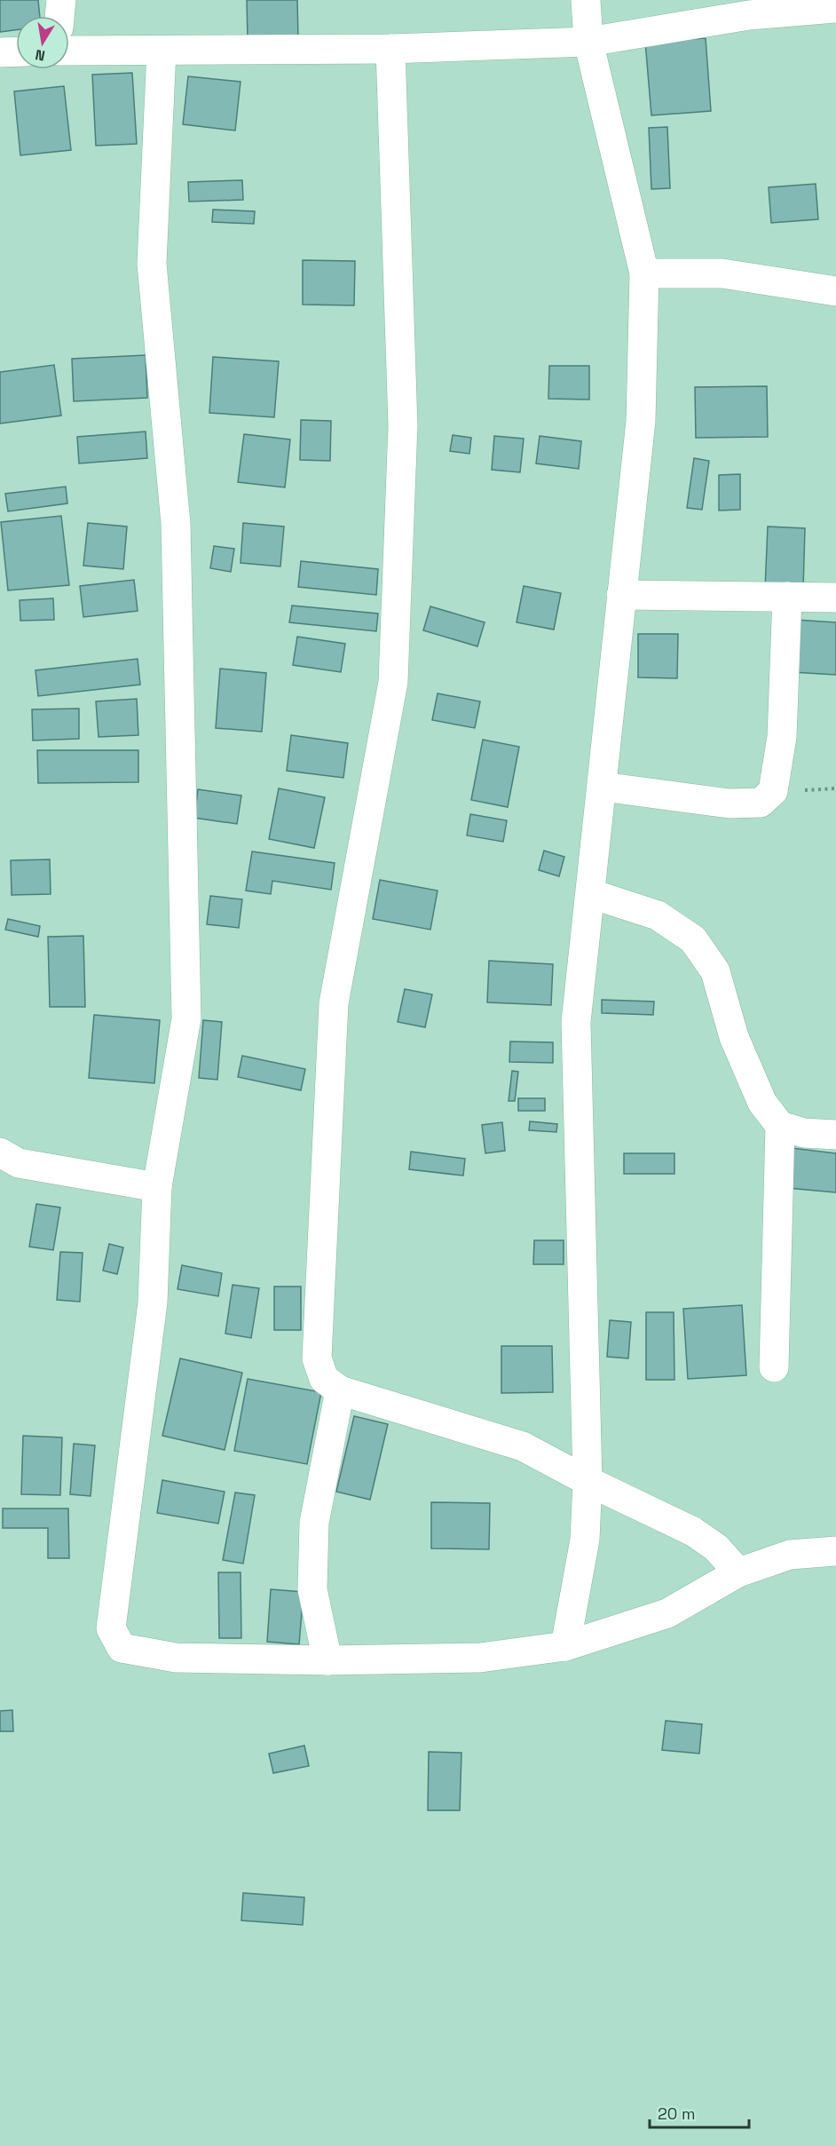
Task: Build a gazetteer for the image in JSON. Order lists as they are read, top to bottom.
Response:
{
  "scale_bar": "20 m",
  "north": "bottom"
}
